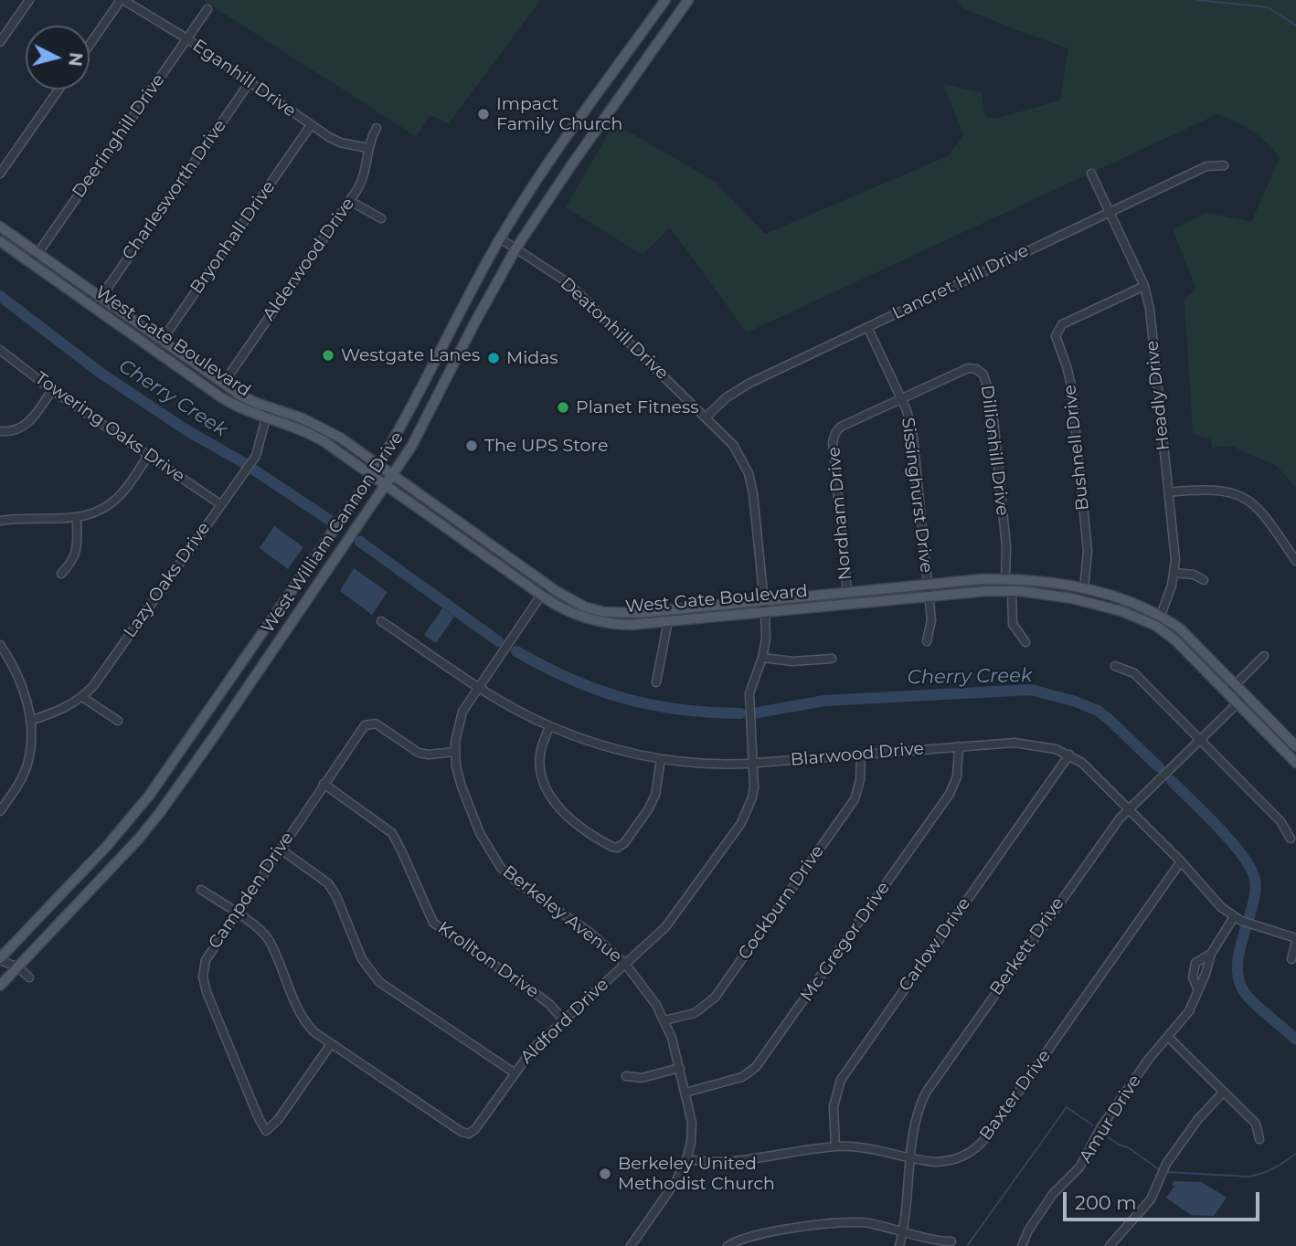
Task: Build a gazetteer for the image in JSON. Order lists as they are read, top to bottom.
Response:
{
  "streets": {
    "main road": ["West Gate Boulevard", "West William Cannon Drive"],
    "street": [
      "Eganhill Drive",
      "Deeringhill Drive",
      "Charlesworth Drive",
      "Bryonhall Drive",
      "Alderwood Drive",
      "Lancret Hill Drive",
      "Deatonhill Drive",
      "Headly Drive",
      "Towering Oaks Drive",
      "Bushnell Drive",
      "Dillionhill Drive",
      "Sissinghurst Drive",
      "Nordham Drive",
      "Lazy Oaks Drive",
      "Blarwood Drive",
      "Campden Drive",
      "Cockburn Drive",
      "Berkeley Avenue",
      "Mc Gregor Drive",
      "Carlow Drive",
      "Berkett Drive",
      "Krollton Drive",
      "Aldford Drive",
      "Baxter Drive",
      "Amur Drive"
    ]
  },
  "crossings": [
    ["Eganhill Drive", "Deeringhill Drive"],
    ["Eganhill Drive", "Charlesworth Drive"],
    ["Eganhill Drive", "Bryonhall Drive"],
    ["Eganhill Drive", "Alderwood Drive"],
    ["Deeringhill Drive", "West Gate Boulevard"],
    ["Charlesworth Drive", "West Gate Boulevard"],
    ["Bryonhall Drive", "West Gate Boulevard"],
    ["Alderwood Drive", "West Gate Boulevard"],
    ["Lancret Hill Drive", "Deatonhill Drive"],
    ["Lancret Hill Drive", "Headly Drive"],
    ["Lancret Hill Drive", "Sissinghurst Drive"],
    ["Deatonhill Drive", "West Gate Boulevard"],
    ["Deatonhill Drive", "West William Cannon Drive"],
    ["Deatonhill Drive", "Aldford Drive"],
    ["West Gate Boulevard", "Headly Drive"],
    ["West Gate Boulevard", "Bushnell Drive"],
    ["West Gate Boulevard", "Dillionhill Drive"],
    ["West Gate Boulevard", "Sissinghurst Drive"],
    ["West Gate Boulevard", "Nordham Drive"],
    ["West Gate Boulevard", "West William Cannon Drive"],
    ["West Gate Boulevard", "Lazy Oaks Drive"],
    ["West Gate Boulevard", "Berkeley Avenue"],
    ["West Gate Boulevard", "Berkett Drive"],
    ["West Gate Boulevard", "Aldford Drive"],
    ["Headly Drive", "Bushnell Drive"],
    ["Towering Oaks Drive", "Lazy Oaks Drive"],
    ["Dillionhill Drive", "Sissinghurst Drive"],
    ["Dillionhill Drive", "Nordham Drive"],
    ["Sissinghurst Drive", "Nordham Drive"],
    ["Blarwood Drive", "Cockburn Drive"],
    ["Blarwood Drive", "Berkeley Avenue"],
    ["Blarwood Drive", "Mc Gregor Drive"],
    ["Blarwood Drive", "Carlow Drive"],
    ["Blarwood Drive", "Berkett Drive"],
    ["Blarwood Drive", "Aldford Drive"],
    ["Blarwood Drive", "Baxter Drive"],
    ["Blarwood Drive", "Amur Drive"],
    ["Campden Drive", "Berkeley Avenue"],
    ["Campden Drive", "Krollton Drive"],
    ["Campden Drive", "Aldford Drive"],
    ["Cockburn Drive", "Berkeley Avenue"],
    ["Berkeley Avenue", "Mc Gregor Drive"],
    ["Berkeley Avenue", "Aldford Drive"],
    ["Berkeley Avenue", "Baxter Drive"],
    ["Carlow Drive", "Baxter Drive"],
    ["Berkett Drive", "Baxter Drive"],
    ["Krollton Drive", "Aldford Drive"]
  ],
  "water": ["Cherry Creek"],
  "places": [
    "Impact Family Church",
    "Westgate Lanes",
    "Midas",
    "Planet Fitness",
    "The UPS Store",
    "Berkeley United Methodist Church"
  ],
  "scale_bar": "200 m",
  "north": "right"
}
